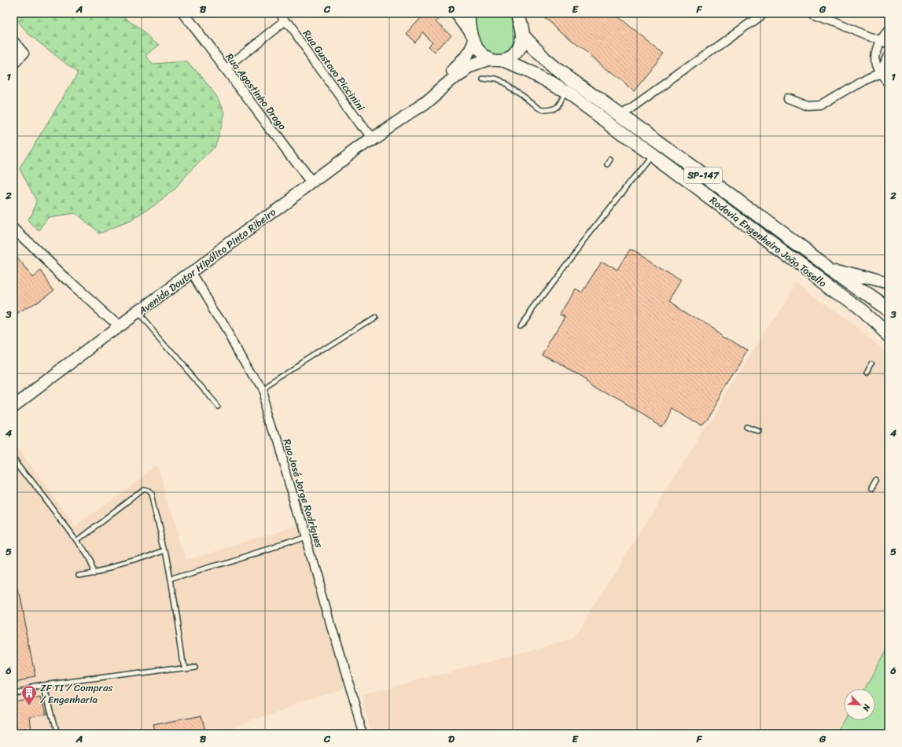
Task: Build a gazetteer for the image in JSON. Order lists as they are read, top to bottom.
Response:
{
  "streets": {
    "highway": ["SP-147", "Rodovia Engenheiro João Tosello"],
    "main road": ["Avenida Doutor Hipólito Pinto Ribeiro"],
    "street": ["Rua Gustavo Piccinini", "Rua Agostinho Drago", "Rua José Jorge Rodrigues"]
  },
  "crossings": [
    ["Rua Gustavo Piccinini", "Avenida Doutor Hipólito Pinto Ribeiro"],
    ["Rua Agostinho Drago", "Avenida Doutor Hipólito Pinto Ribeiro"],
    ["Rodovia Engenheiro João Tosello", "Avenida Doutor Hipólito Pinto Ribeiro"],
    ["Avenida Doutor Hipólito Pinto Ribeiro", "Rua José Jorge Rodrigues"]
  ],
  "places": {
    "building": ["ZF TI / Compras / Engenharia"]
  },
  "north": "bottom right",
  "grid": {
    "columns": [
      "A",
      "B",
      "C",
      "D",
      "E",
      "F",
      "G"
    ],
    "rows": [
      "1",
      "2",
      "3",
      "4",
      "5",
      "6"
    ]
  }
}
